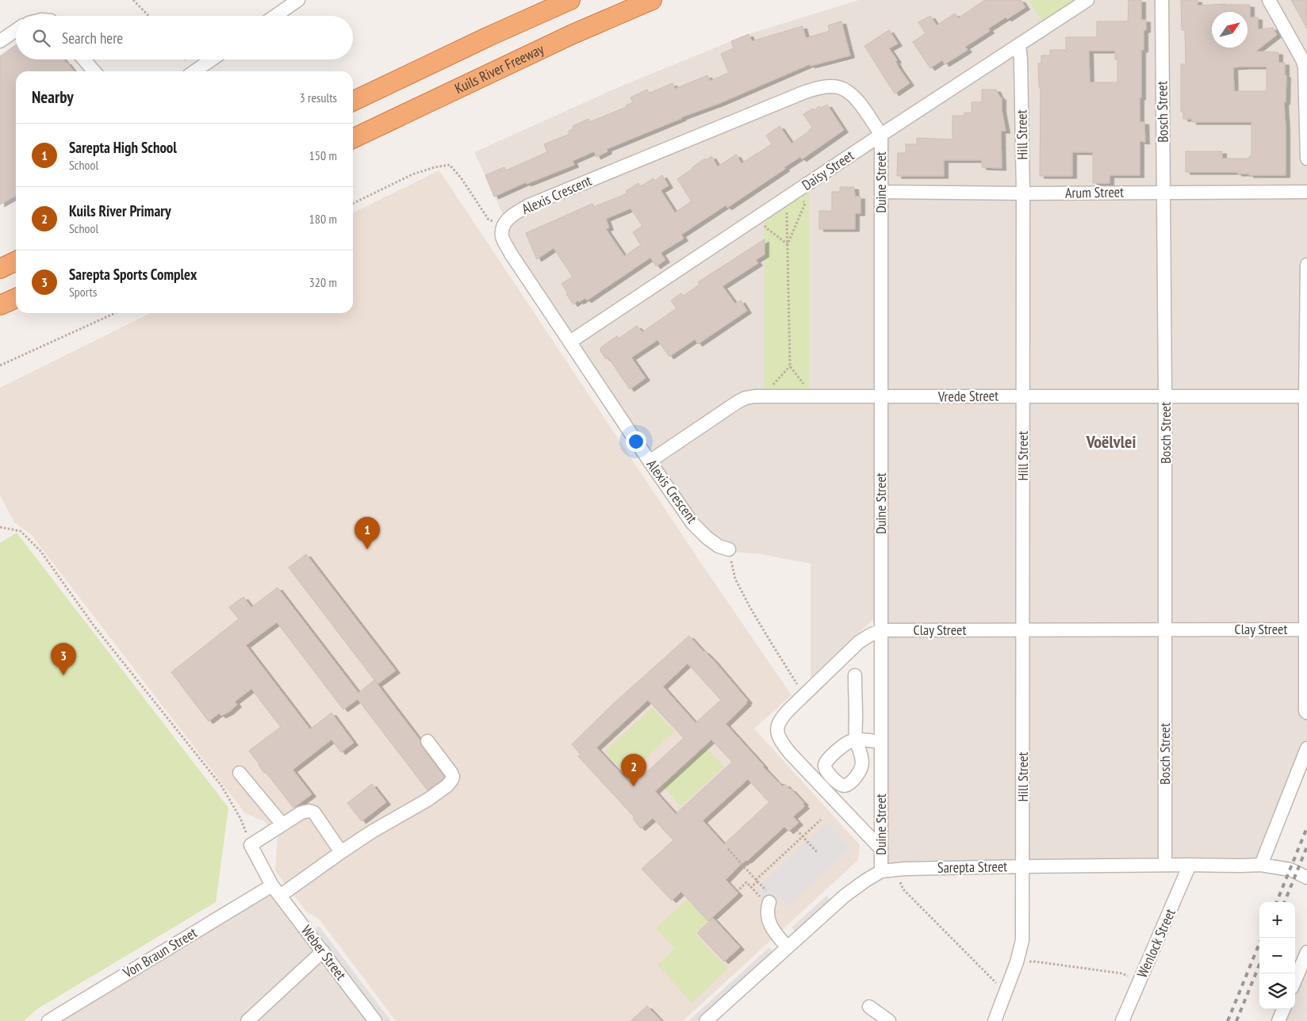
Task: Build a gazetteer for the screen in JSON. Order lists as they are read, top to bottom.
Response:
{
  "streets": {
    "highway": ["Kuils River Freeway"],
    "street": [
      "Bosch Street",
      "Hill Street",
      "Daisy Street",
      "Duine Street",
      "Arum Street",
      "Alexis Crescent",
      "Vrede Street",
      "Clay Street",
      "Sarepta Street",
      "Wenlock Street",
      "Von Braun Street",
      "Weber Street"
    ]
  },
  "crossings": [
    ["Bosch Street", "Arum Street"],
    ["Bosch Street", "Vrede Street"],
    ["Bosch Street", "Clay Street"],
    ["Bosch Street", "Sarepta Street"],
    ["Hill Street", "Daisy Street"],
    ["Hill Street", "Arum Street"],
    ["Hill Street", "Vrede Street"],
    ["Hill Street", "Clay Street"],
    ["Hill Street", "Sarepta Street"],
    ["Daisy Street", "Duine Street"],
    ["Daisy Street", "Alexis Crescent"],
    ["Duine Street", "Arum Street"],
    ["Duine Street", "Alexis Crescent"],
    ["Duine Street", "Vrede Street"],
    ["Duine Street", "Clay Street"],
    ["Duine Street", "Sarepta Street"],
    ["Alexis Crescent", "Vrede Street"],
    ["Sarepta Street", "Wenlock Street"],
    ["Von Braun Street", "Weber Street"]
  ],
  "districts": ["Voëlvlei"],
  "north": "top right",
  "page": {
    "search": "Search here",
    "heading": ["Nearby", "3 results"],
    "list": [
      {
        "mark": "1",
        "name": "Sarepta High School",
        "note": "School",
        "value": "150 m"
      },
      {
        "mark": "2",
        "name": "Kuils River Primary",
        "note": "School",
        "value": "180 m"
      },
      {
        "mark": "3",
        "name": "Sarepta Sports Complex",
        "note": "Sports",
        "value": "320 m"
      }
    ],
    "pins": ["1", "3", "2"],
    "map_buttons": ["+", "−"]
  }
}
